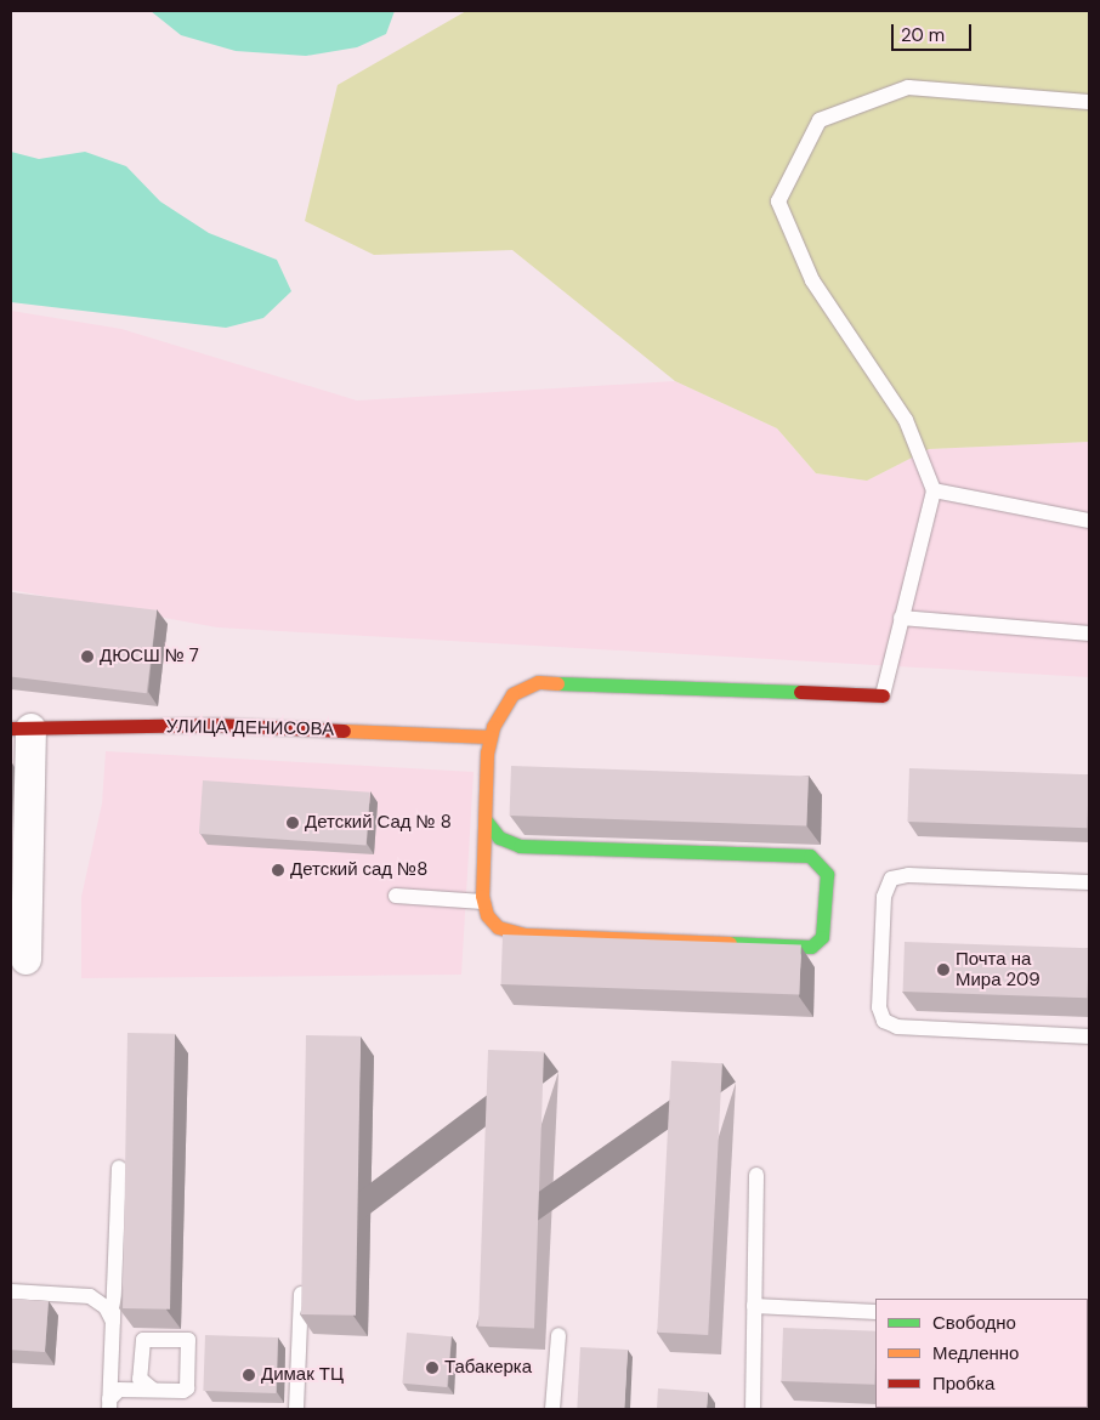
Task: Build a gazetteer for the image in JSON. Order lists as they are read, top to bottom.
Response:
{
  "streets": {
    "street": ["УЛИЦА ДЕНИСОВА"]
  },
  "places": [
    "ДЮСШ № 7",
    "Детский Сад № 8",
    "Детский сад №8",
    "Почта на Мира 209",
    "Табакерка",
    "Димак ТЦ"
  ],
  "legend": ["Свободно", "Медленно", "Пробка"],
  "scale_bar": "20 m"
}
